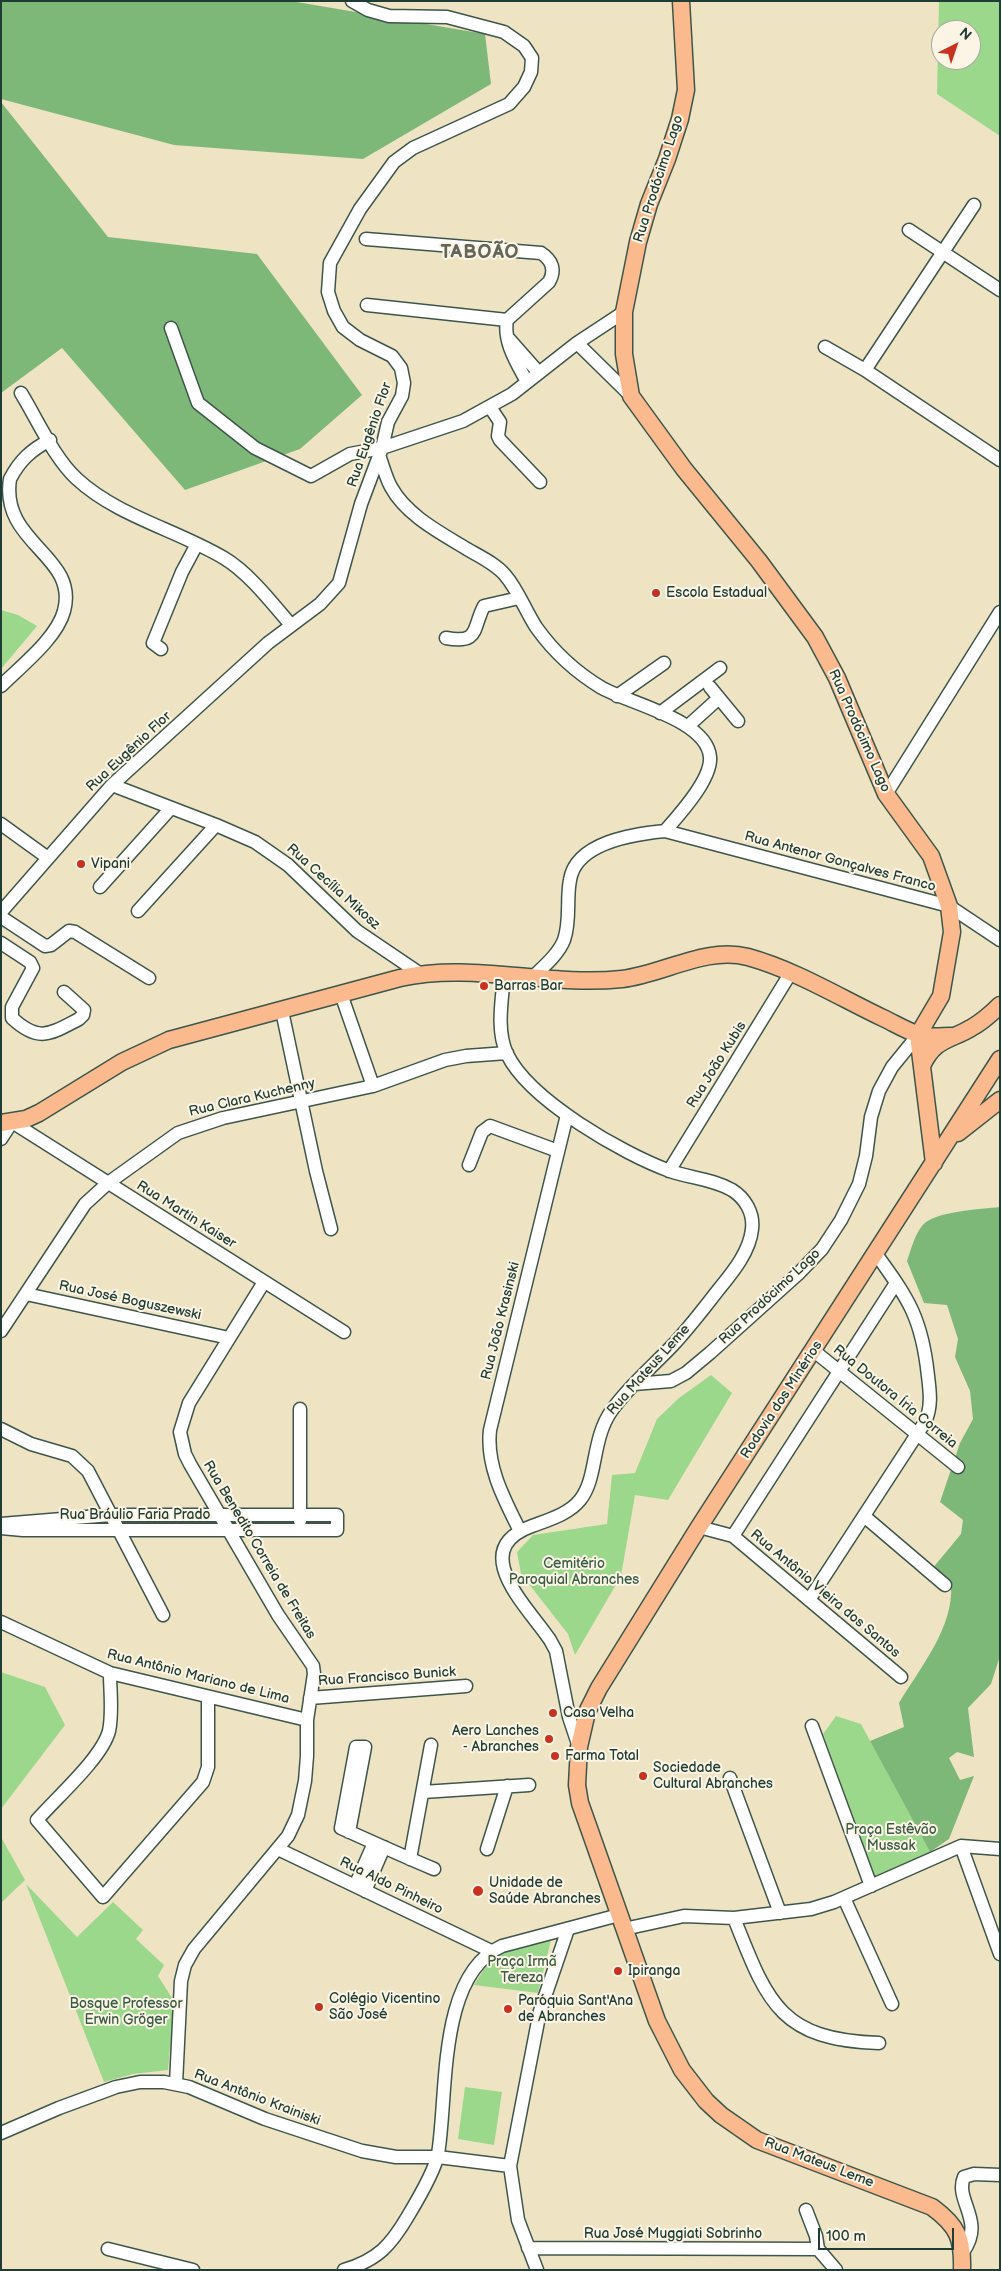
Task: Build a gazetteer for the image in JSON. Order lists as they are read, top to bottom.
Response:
{
  "streets": {
    "main road": ["Rua Prodócimo Lago", "Rua Mateus Leme", "Rodovia dos Minérios"],
    "street": [
      "Rua Eugênio Flor",
      "Rua Antenor Gonçalves Franco",
      "Rua Cecília Mikosz",
      "Rua João Kubis",
      "Rua Clara Kuchenny",
      "Rua Martin Kaiser",
      "Rua José Boguszewski",
      "Rua João Krasinski",
      "Rua Doutora Íria Correia",
      "Rua Bráulio Faria Prado",
      "Rua Benedito Correia de Freitas",
      "Rua Antônio Vieira dos Santos",
      "Rua Antônio Mariano de Lima",
      "Rua Francisco Bunick",
      "Rua Aldo Pinheiro",
      "Rua Antônio Krainiski",
      "Rua José Muggiati Sobrinho"
    ]
  },
  "crossings": [
    ["Rua Prodócimo Lago", "Rua Antenor Gonçalves Franco"],
    ["Rua Prodócimo Lago", "Rua Mateus Leme"],
    ["Rua Eugênio Flor", "Rua Cecília Mikosz"],
    ["Rua João Kubis", "Rua Mateus Leme"],
    ["Rua Clara Kuchenny", "Rua Martin Kaiser"],
    ["Rua Clara Kuchenny", "Rua José Boguszewski"],
    ["Rua Clara Kuchenny", "Rua Mateus Leme"],
    ["Rua Martin Kaiser", "Rua Benedito Correia de Freitas"],
    ["Rua José Boguszewski", "Rua Benedito Correia de Freitas"],
    ["Rua João Krasinski", "Rua Mateus Leme"],
    ["Rua Mateus Leme", "Rodovia dos Minérios"],
    ["Rua Doutora Íria Correia", "Rodovia dos Minérios"],
    ["Rodovia dos Minérios", "Rua Antônio Vieira dos Santos"],
    ["Rua Bráulio Faria Prado", "Rua Benedito Correia de Freitas"],
    ["Rua Benedito Correia de Freitas", "Rua Antônio Mariano de Lima"],
    ["Rua Benedito Correia de Freitas", "Rua Francisco Bunick"],
    ["Rua Benedito Correia de Freitas", "Rua Aldo Pinheiro"],
    ["Rua Benedito Correia de Freitas", "Rua Antônio Krainiski"]
  ],
  "districts": ["TABOÃO"],
  "parks": [
    "Cemitério Paroquial Abranches",
    "Praça Estêvão Mussak",
    "Praça Irmã Tereza",
    "Bosque Professor Erwin Gröger"
  ],
  "places": [
    "Escola Estadual",
    "Vipani",
    "Barras Bar",
    "Casa Velha",
    "Aero Lanches - Abranches",
    "Farma Total",
    "Sociedade Cultural Abranches",
    "Unidade de Saúde Abranches",
    "Ipiranga",
    "Colégio Vicentino São José",
    "Paróquia Sant'Ana de Abranches"
  ],
  "scale_bar": "100 m",
  "north": "top right"
}
